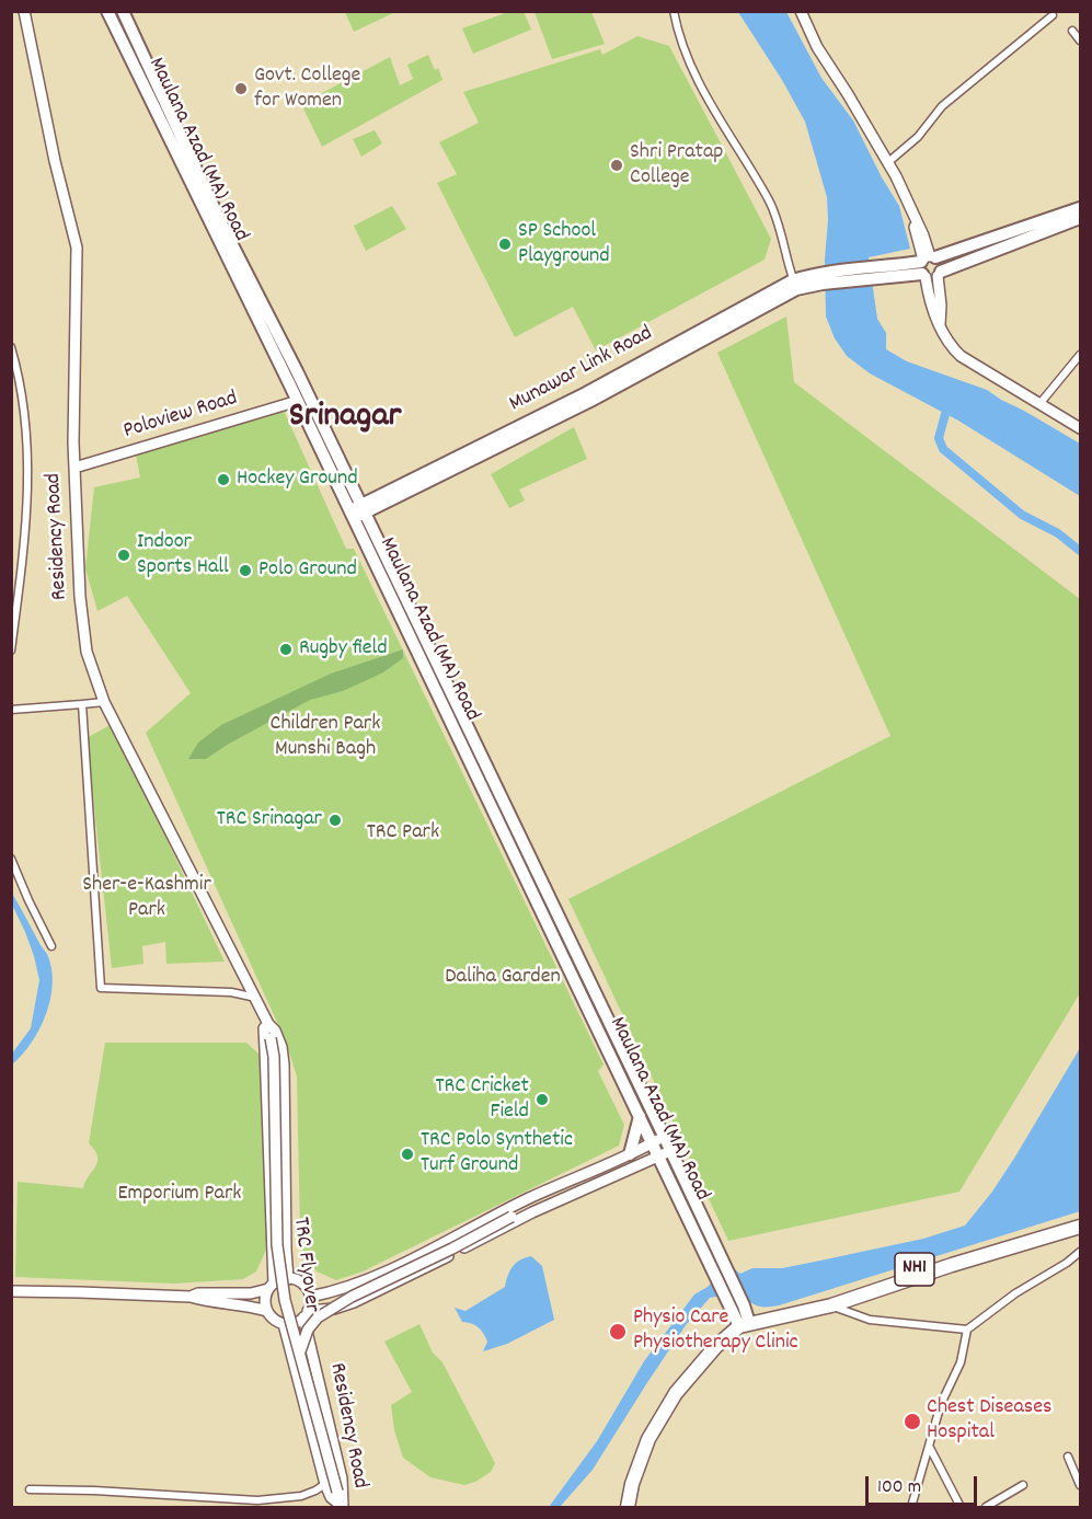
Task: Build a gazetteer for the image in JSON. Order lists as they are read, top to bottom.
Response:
{
  "streets": {
    "highway": ["NH1"],
    "main road": [
      "Maulana Azad (MA) Road",
      "Munawar Link Road",
      "Poloview Road",
      "Residency Road",
      "TRC Flyover"
    ]
  },
  "crossings": [
    ["Maulana Azad (MA) Road", "Munawar Link Road"],
    ["Maulana Azad (MA) Road", "Poloview Road"],
    ["Maulana Azad (MA) Road", "NH1"],
    ["Poloview Road", "Residency Road"],
    ["Residency Road", "TRC Flyover"]
  ],
  "districts": ["Srinagar"],
  "parks": [
    "Children Park Munshi Bagh",
    "TRC Park",
    "Sher-e-Kashmir Park",
    "Daliha Garden",
    "Emporium Park"
  ],
  "places": [
    "Govt. College for Women",
    "Shri Pratap College",
    "SP School Playground",
    "Hockey Ground",
    "Indoor Sports Hall",
    "Polo Ground",
    "Rugby field",
    "TRC Srinagar",
    "TRC Cricket Field",
    "TRC Polo Synthetic Turf Ground",
    "Physio Care Physiotherapy Clinic",
    "Chest Diseases Hospital"
  ],
  "scale_bar": "100 m"
}
